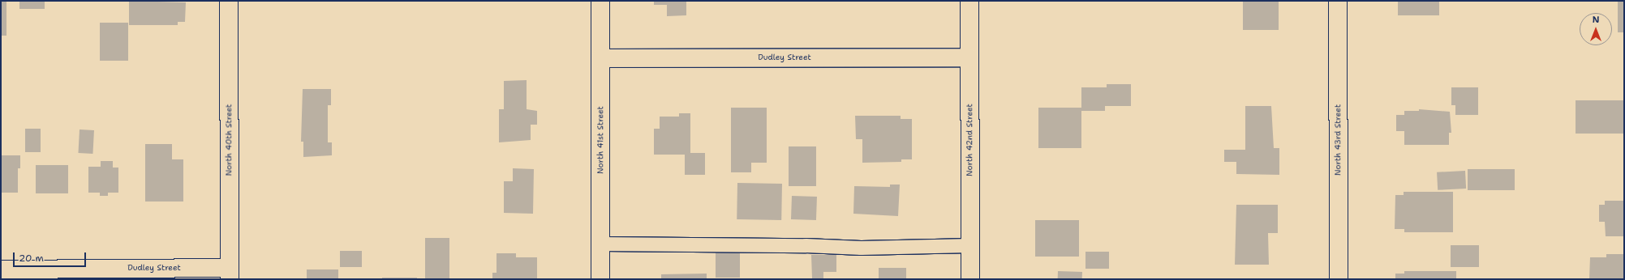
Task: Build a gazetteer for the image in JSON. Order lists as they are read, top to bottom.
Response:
{
  "streets": {
    "street": [
      "Dudley Street",
      "North 40th Street",
      "North 41st Street",
      "North 42nd Street",
      "North 43rd Street"
    ]
  },
  "crossings": [
    ["Dudley Street", "North 40th Street"],
    ["Dudley Street", "North 41st Street"],
    ["Dudley Street", "North 42nd Street"]
  ],
  "scale_bar": "20 m",
  "north": "top"
}
